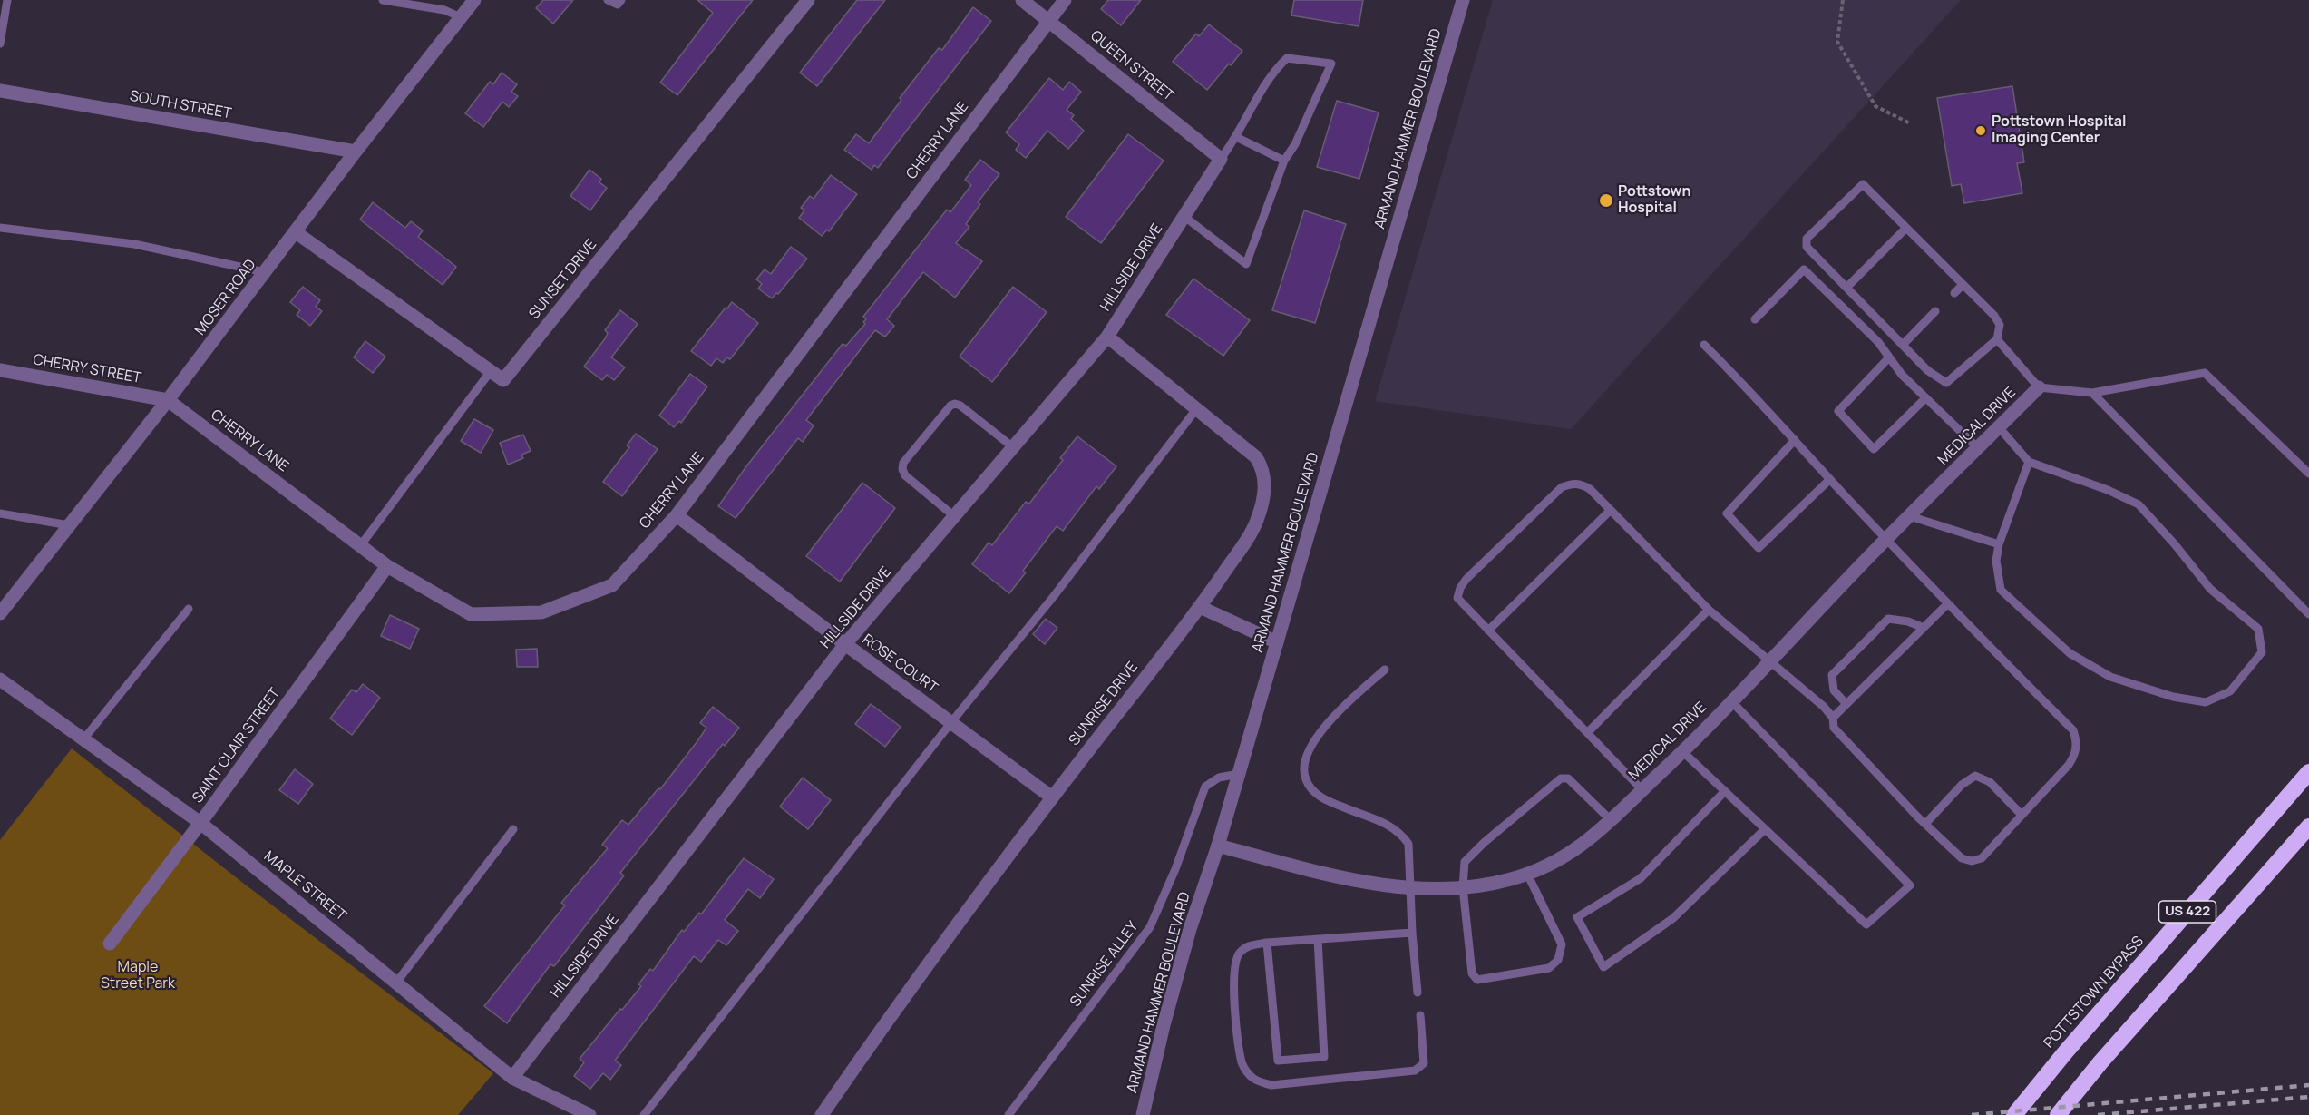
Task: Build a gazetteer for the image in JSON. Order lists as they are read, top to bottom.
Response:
{
  "streets": {
    "highway": ["US 422", "POTTSTOWN BYPASS"],
    "street": [
      "QUEEN STREET",
      "SOUTH STREET",
      "ARMAND HAMMER BOULEVARD",
      "CHERRY LANE",
      "HILLSIDE DRIVE",
      "SUNSET DRIVE",
      "MOSER ROAD",
      "CHERRY STREET",
      "MEDICAL DRIVE",
      "ROSE COURT",
      "SUNRISE DRIVE",
      "SAINT CLAIR STREET",
      "MAPLE STREET"
    ],
    "lane": ["SUNRISE ALLEY"]
  },
  "crossings": [
    ["QUEEN STREET", "CHERRY LANE"],
    ["QUEEN STREET", "HILLSIDE DRIVE"],
    ["SOUTH STREET", "MOSER ROAD"],
    ["ARMAND HAMMER BOULEVARD", "MEDICAL DRIVE"],
    ["ARMAND HAMMER BOULEVARD", "SUNRISE ALLEY"],
    ["CHERRY LANE", "MOSER ROAD"],
    ["CHERRY LANE", "CHERRY STREET"],
    ["CHERRY LANE", "ROSE COURT"],
    ["CHERRY LANE", "SAINT CLAIR STREET"],
    ["HILLSIDE DRIVE", "ROSE COURT"],
    ["HILLSIDE DRIVE", "SUNRISE DRIVE"],
    ["HILLSIDE DRIVE", "MAPLE STREET"],
    ["MOSER ROAD", "CHERRY STREET"],
    ["ROSE COURT", "SUNRISE DRIVE"],
    ["SAINT CLAIR STREET", "MAPLE STREET"]
  ],
  "parks": ["Maple Street Park"],
  "places": ["Pottstown Hospital Imaging Center", "Pottstown Hospital"]
}
